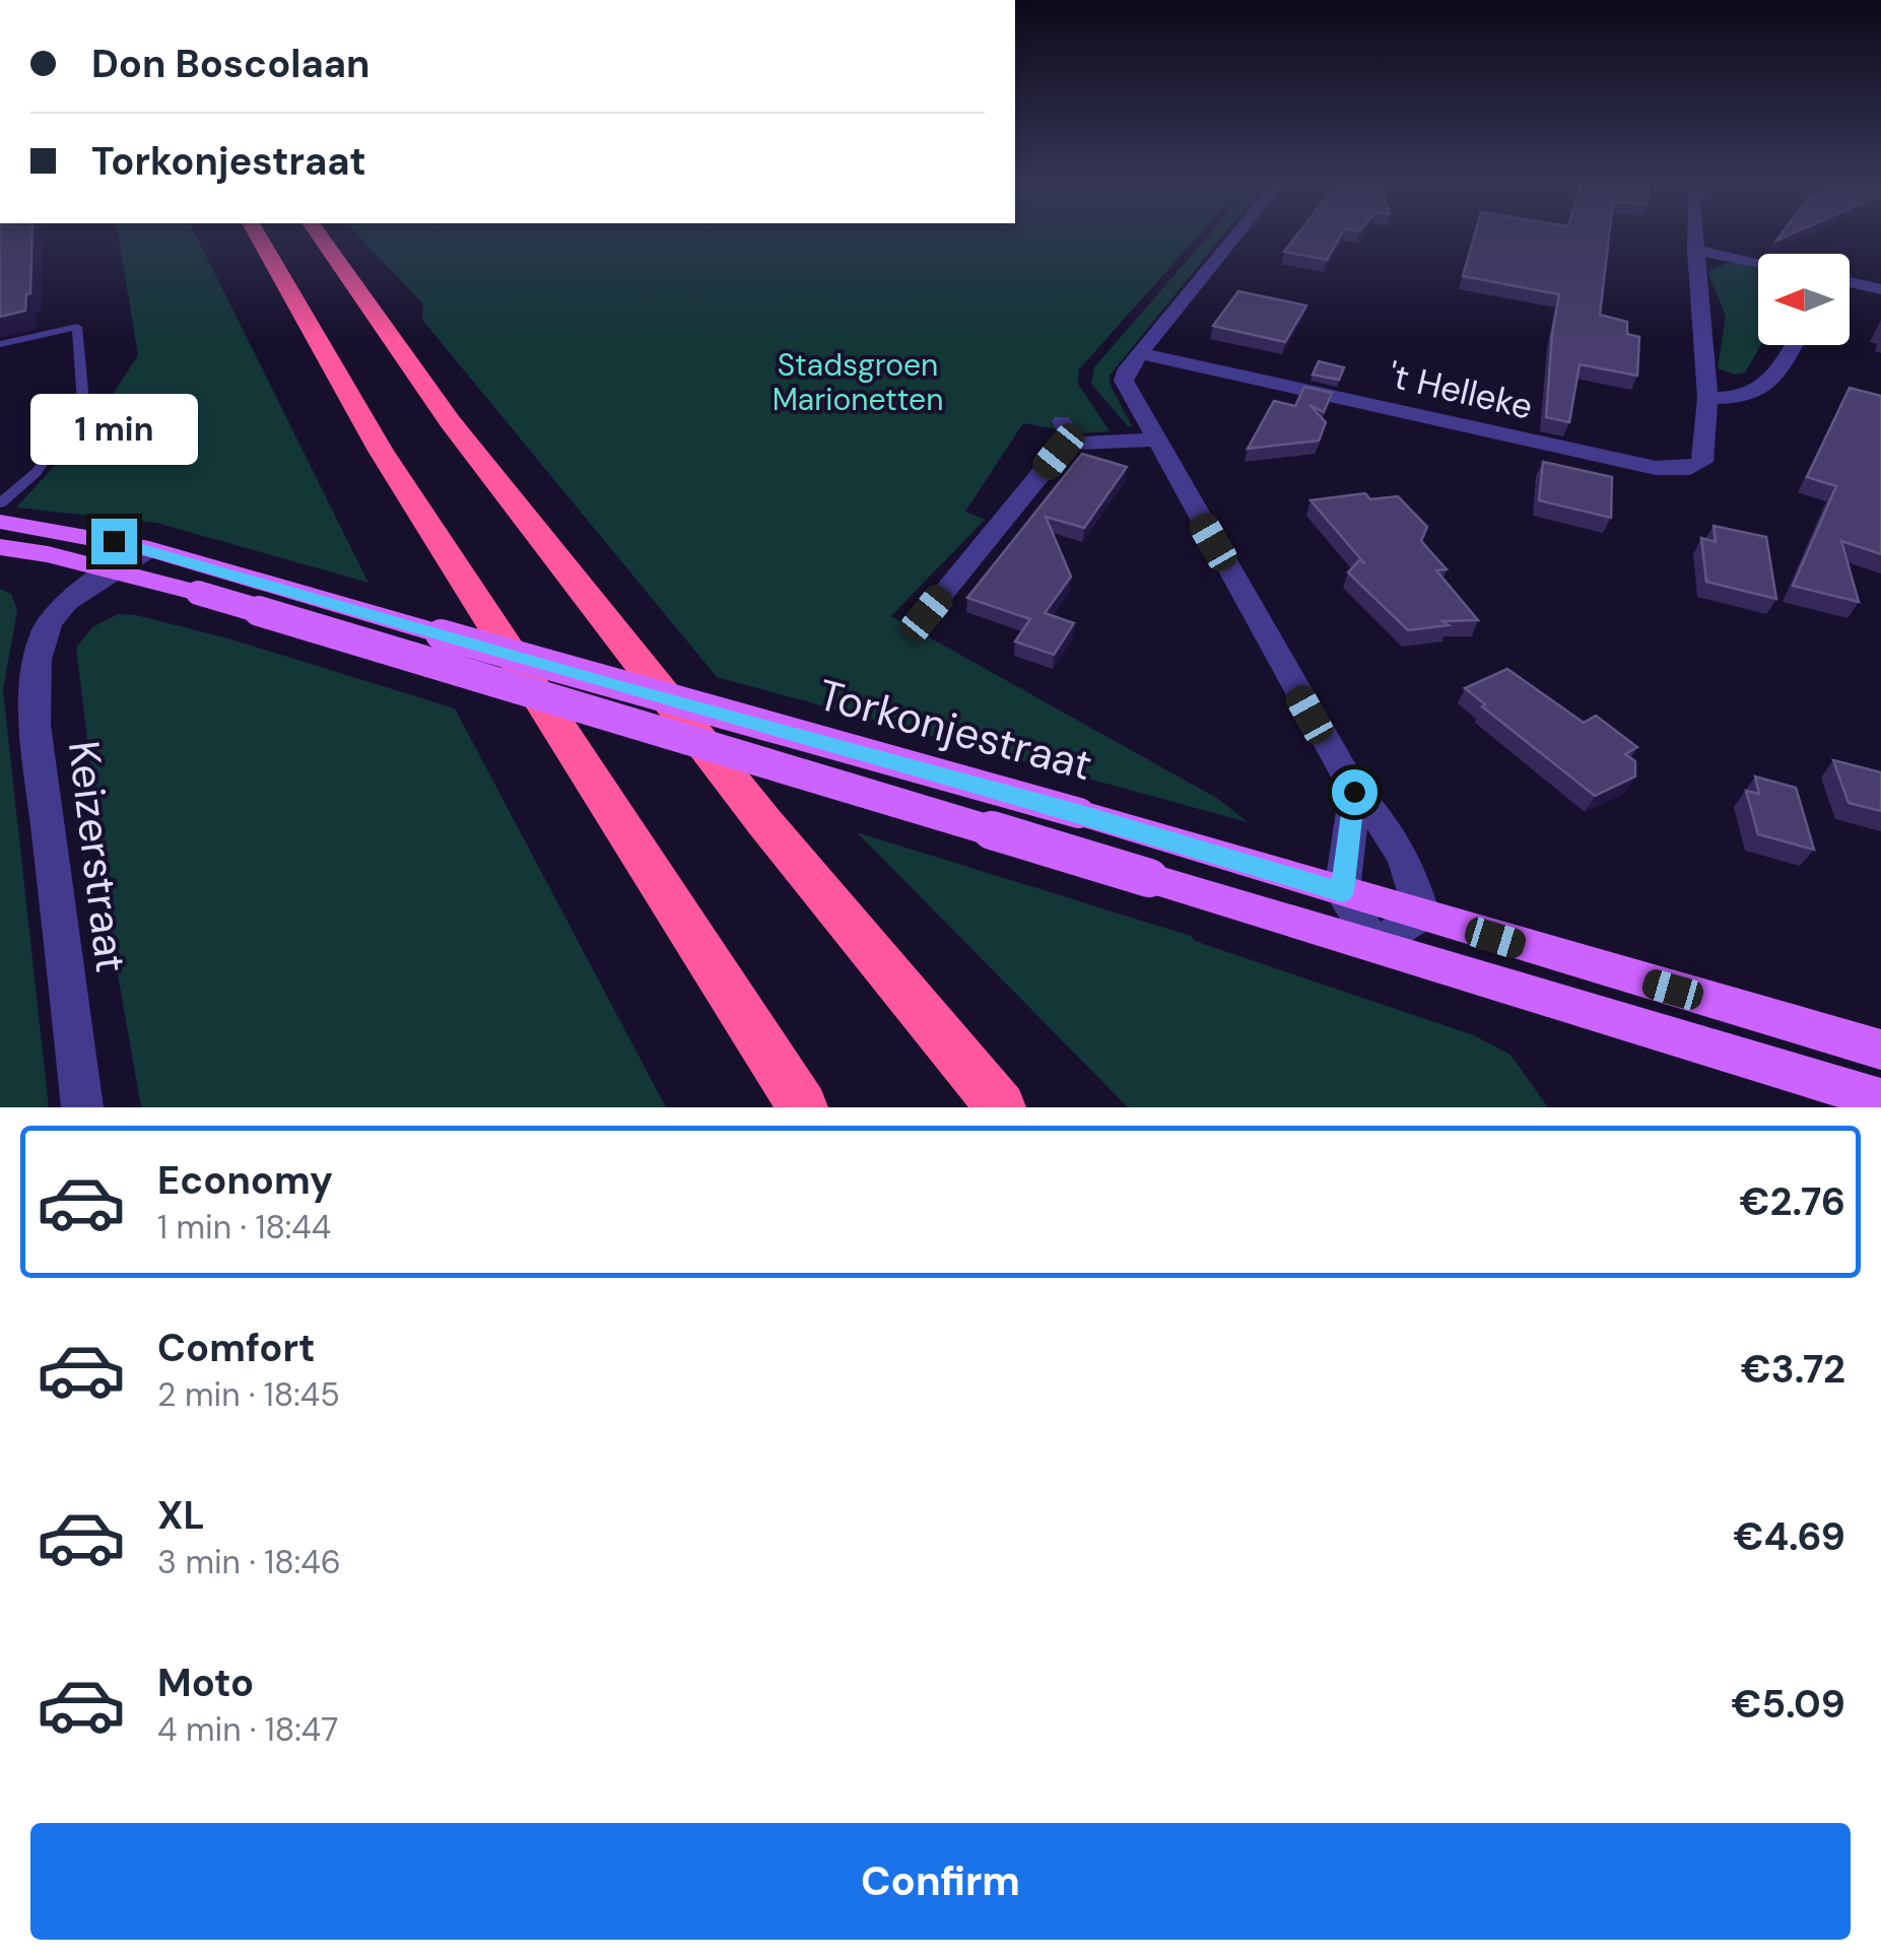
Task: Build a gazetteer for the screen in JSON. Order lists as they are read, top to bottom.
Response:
{
  "streets": {
    "main road": ["Torkonjestraat"],
    "street": ["'t Helleke", "Keizerstraat"]
  },
  "crossings": [
    ["Torkonjestraat", "Keizerstraat"]
  ],
  "parks": ["Stadsgroen Marionetten"],
  "north": "left",
  "page": {
    "banner": ["Don Boscolaan", "Torkonjestraat"],
    "bubble": "1 min",
    "list": [
      {
        "name": "Economy",
        "note": "1 min · 18:44",
        "value": "€2.76"
      },
      {
        "name": "Comfort",
        "note": "2 min · 18:45",
        "value": "€3.72"
      },
      {
        "name": "XL",
        "note": "3 min · 18:46",
        "value": "€4.69"
      },
      {
        "name": "Moto",
        "note": "4 min · 18:47",
        "value": "€5.09"
      }
    ],
    "buttons": "Confirm"
  }
}
